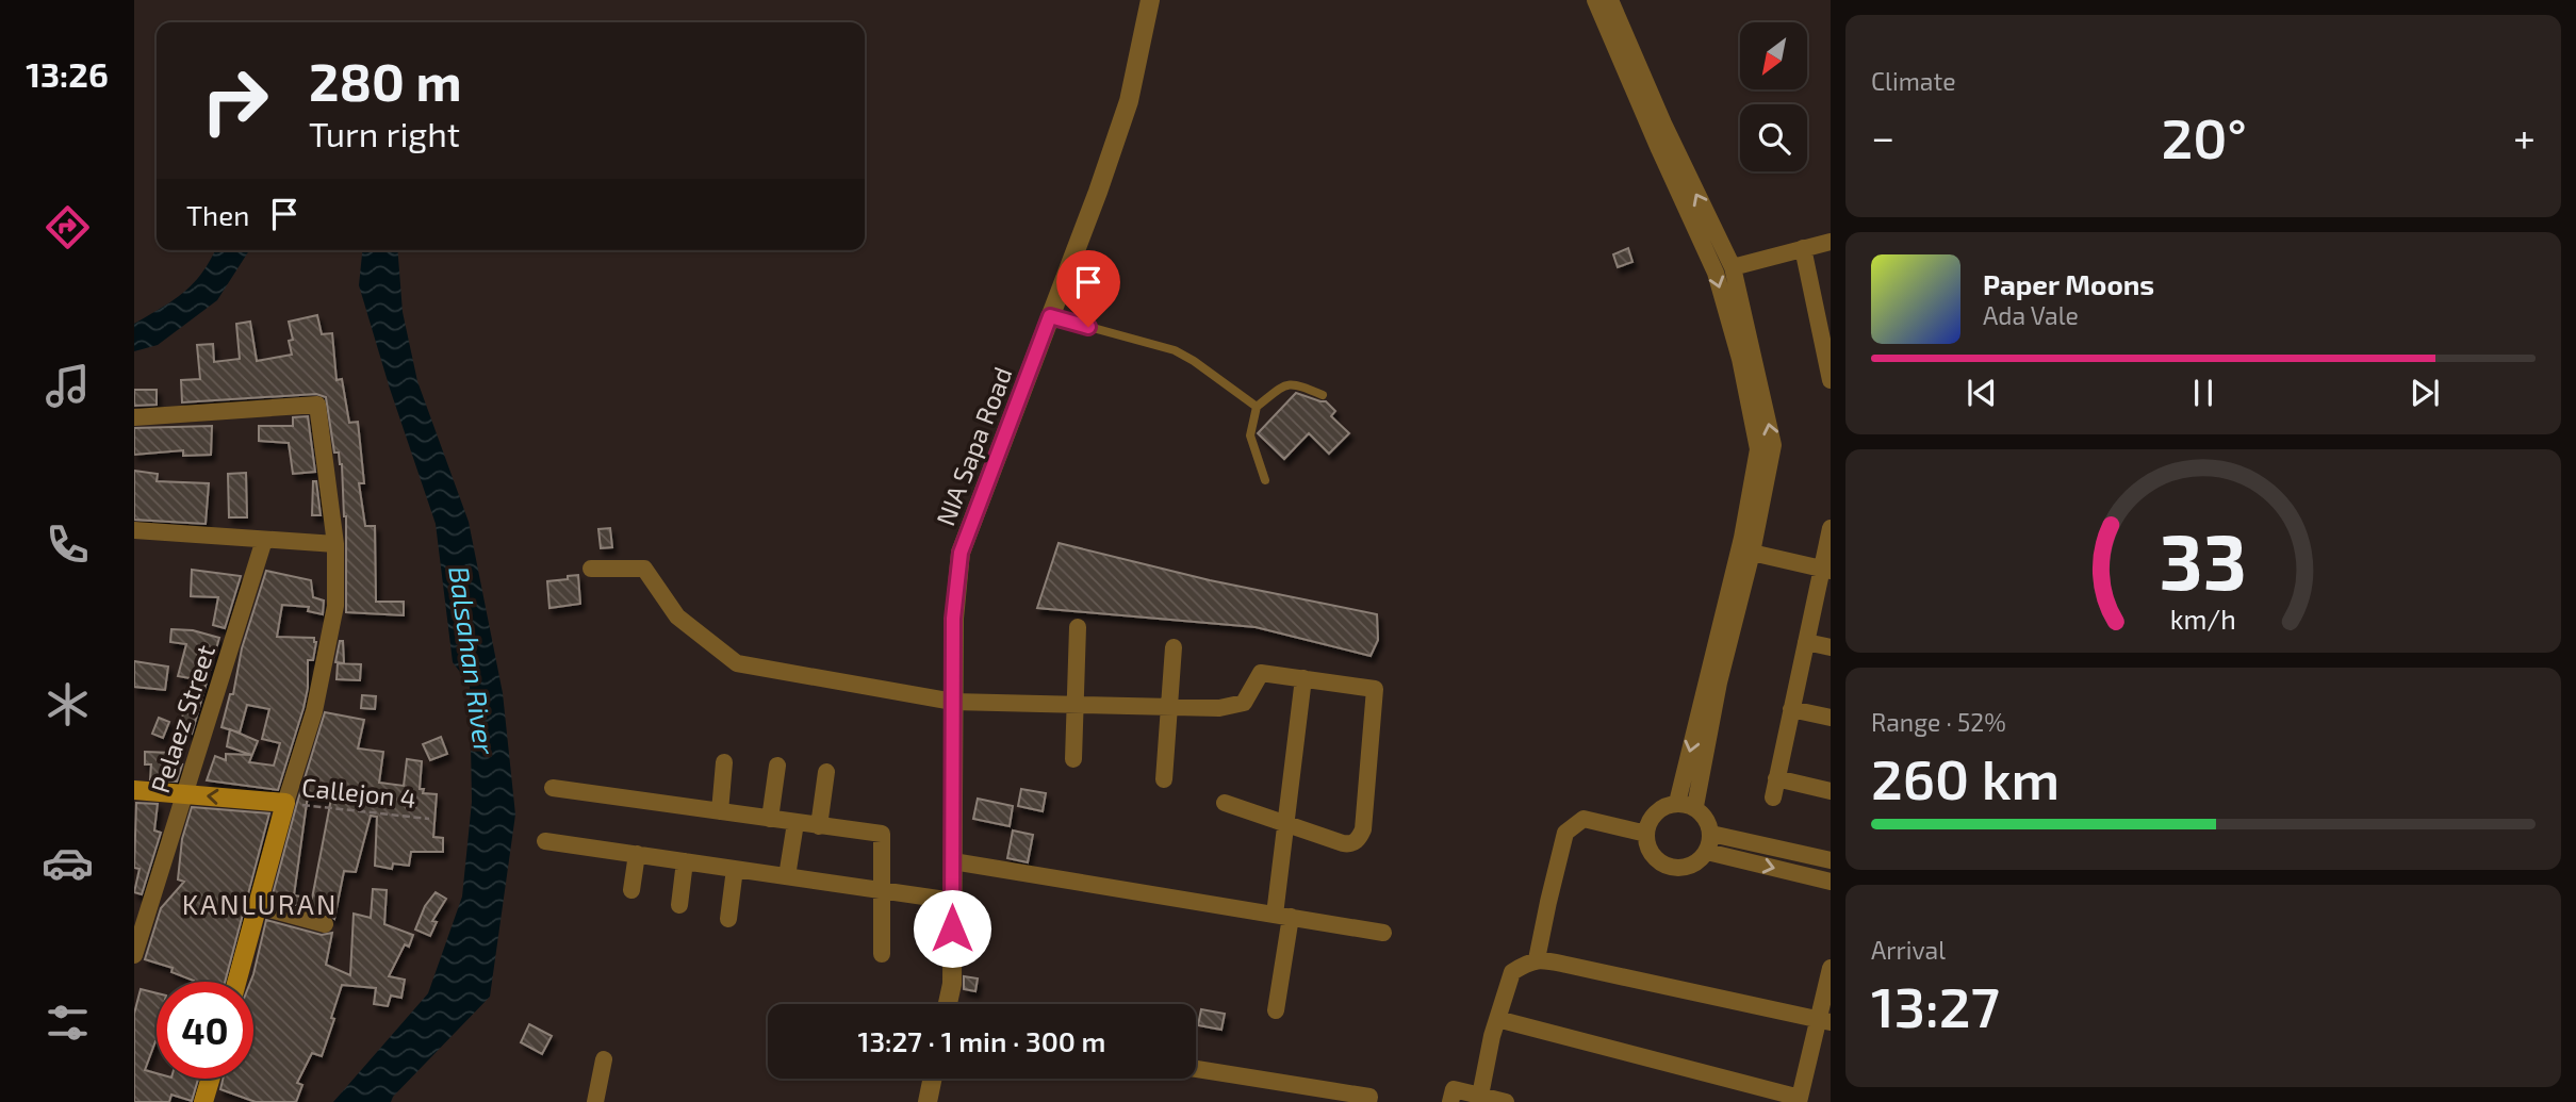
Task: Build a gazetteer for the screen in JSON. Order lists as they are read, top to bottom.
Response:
{
  "streets": {
    "street": ["NIA Sapa Road", "Pelaez Street"],
    "path": ["Callejon 4"]
  },
  "districts": ["KANLURAN"],
  "water": ["Balsahan River"],
  "north": "bottom left",
  "page": {
    "tabs": "13:26",
    "tile": [
      "Climate",
      ["Range · 52%", "260 km"],
      ["Arrival", "13:27"]
    ],
    "turn": ["280 m", "Turn right"],
    "heat": ["−", "20°", "+"],
    "then": "Then",
    "song": ["Paper Moons", "Ada Vale"],
    "limit": "40",
    "trip": "13:27 · 1 min · 300 m",
    "gauge": ["33", "km/h"]
  }
}
